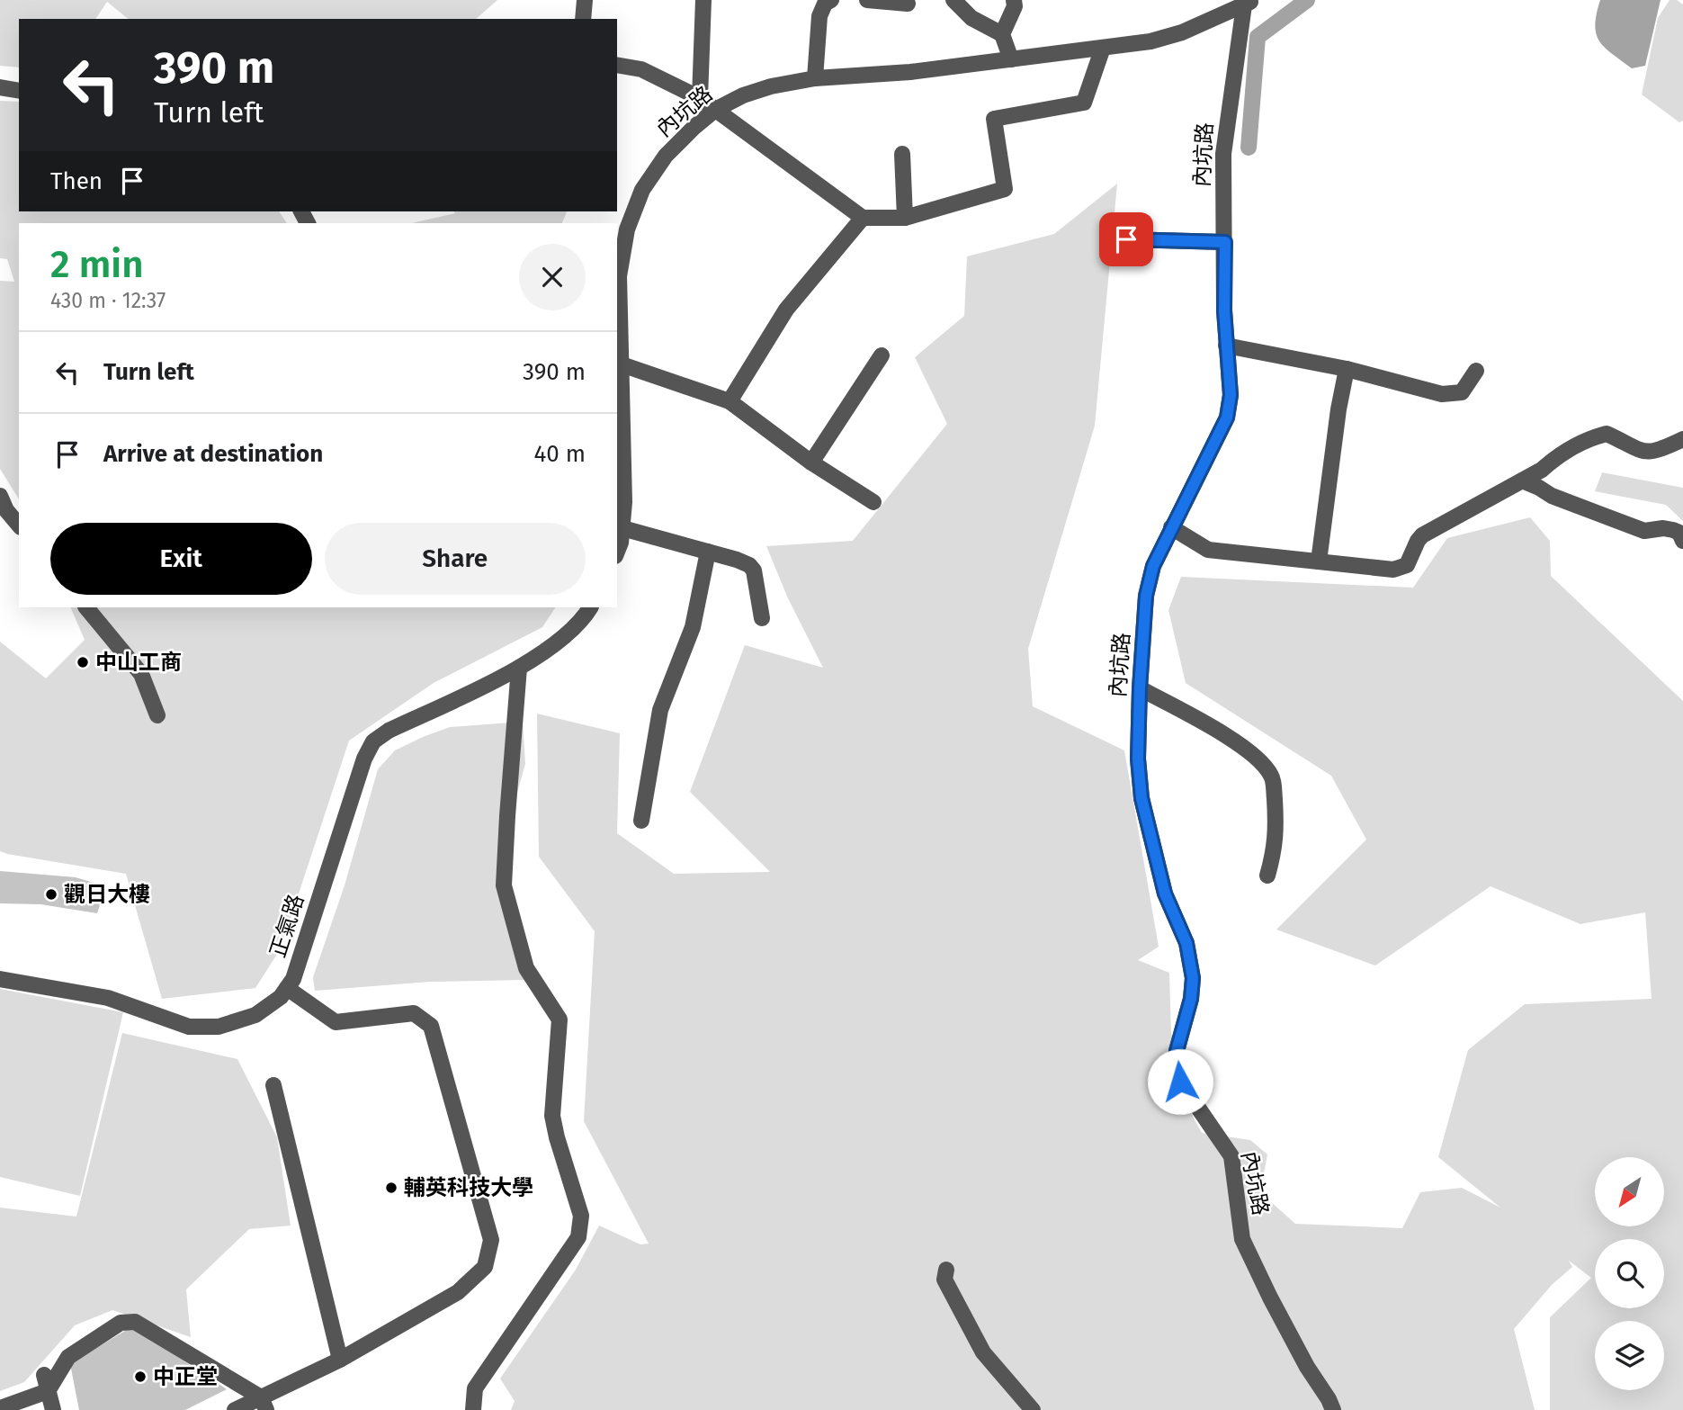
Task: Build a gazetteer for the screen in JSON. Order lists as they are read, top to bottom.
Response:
{
  "streets": {
    "street": ["內坑路", "正氣路"]
  },
  "places": [
    "中山工商",
    "觀日大樓",
    "輔英科技大學",
    "中正堂"
  ],
  "north": "bottom left",
  "page": {
    "turn": ["390 m", "Turn left"],
    "then": "Then",
    "heading": ["2 min", "430 m · 12:37"],
    "list": [
      {
        "name": "Turn left",
        "value": "390 m"
      },
      {
        "name": "Arrive at destination",
        "value": "40 m"
      }
    ],
    "buttons": ["Exit", "Share"]
  }
}
